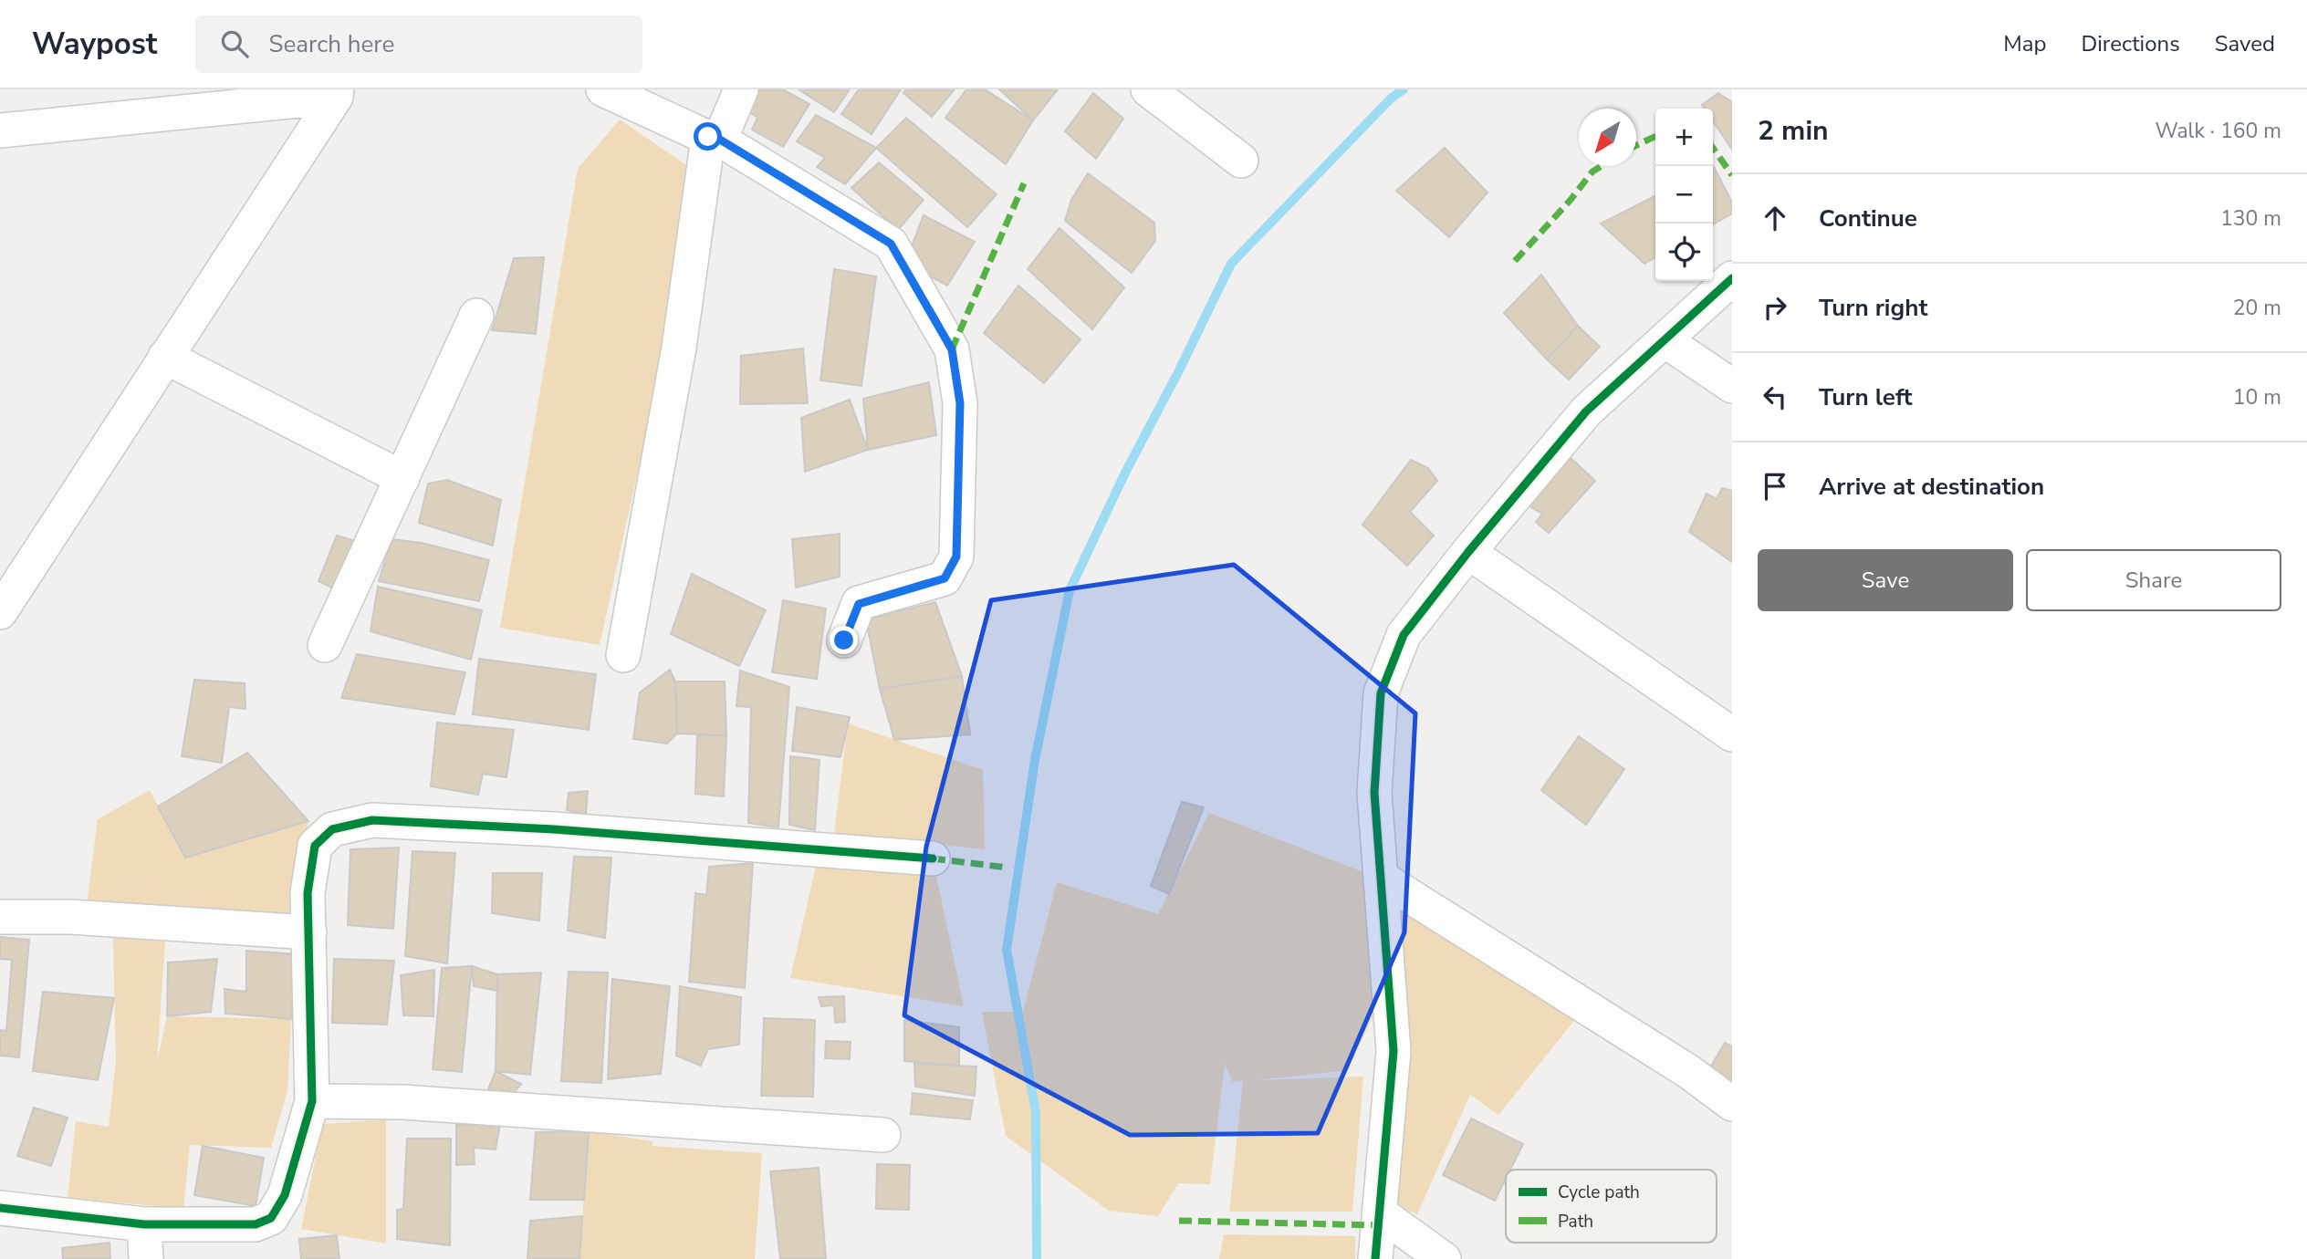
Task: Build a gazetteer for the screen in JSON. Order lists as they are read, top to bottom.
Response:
{
  "legend": ["Cycle path", "Path"],
  "north": "bottom left",
  "page": {
    "header": "Waypost",
    "search": "Search here",
    "nav": ["Map", "Directions", "Saved"],
    "heading": ["2 min", "Walk · 160 m"],
    "map_buttons": ["+", "−"],
    "list": [
      ["Continue", "130 m"],
      ["Turn right", "20 m"],
      ["Turn left", "10 m"],
      "Arrive at destination"
    ],
    "buttons": ["Save", "Share"]
  }
}
